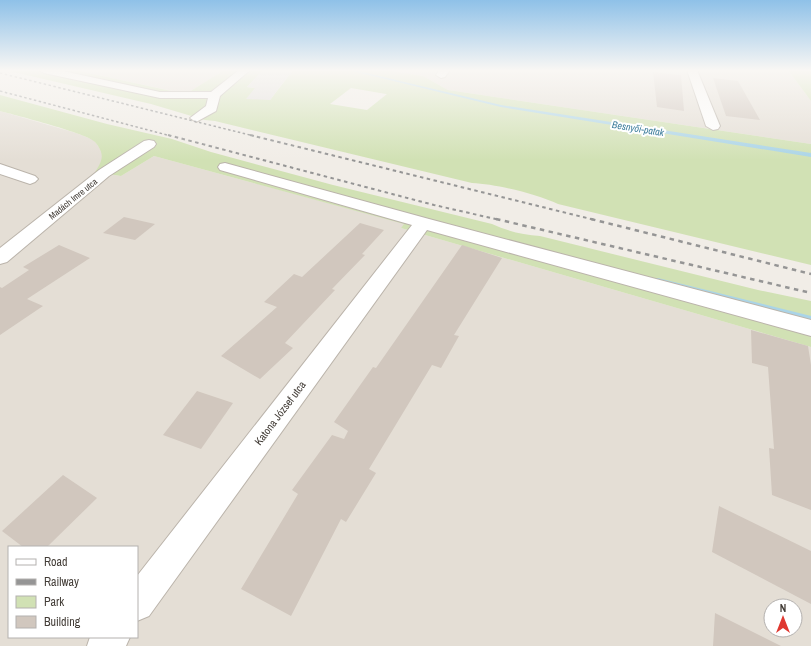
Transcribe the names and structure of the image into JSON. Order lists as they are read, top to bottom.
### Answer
{
  "streets": {
    "street": ["Madách Imre utca", "Katona József utca"]
  },
  "water": ["Besnyői-patak"],
  "legend": [
    "Road",
    "Railway",
    "Park",
    "Building"
  ],
  "north": "top"
}
